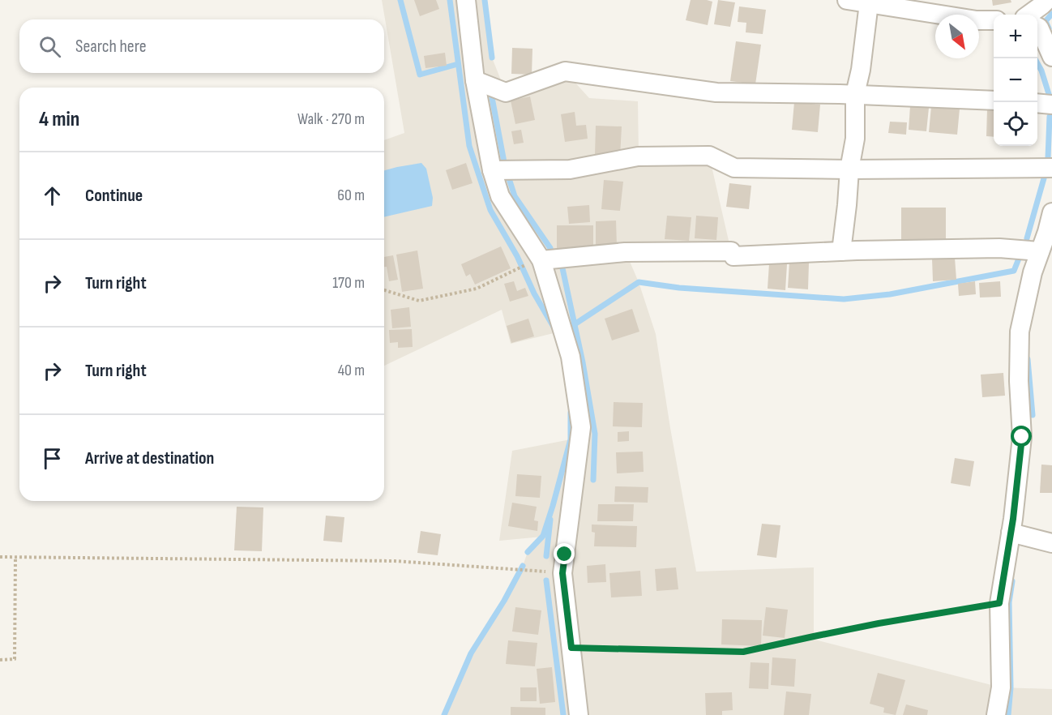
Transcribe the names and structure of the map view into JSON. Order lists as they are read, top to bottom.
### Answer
{
  "north": "bottom right",
  "page": {
    "map_buttons": ["+", "−"],
    "search": "Search here",
    "heading": ["4 min", "Walk · 270 m"],
    "list": [
      ["Continue", "60 m"],
      ["Turn right", "170 m"],
      ["Turn right", "40 m"],
      "Arrive at destination"
    ]
  }
}
